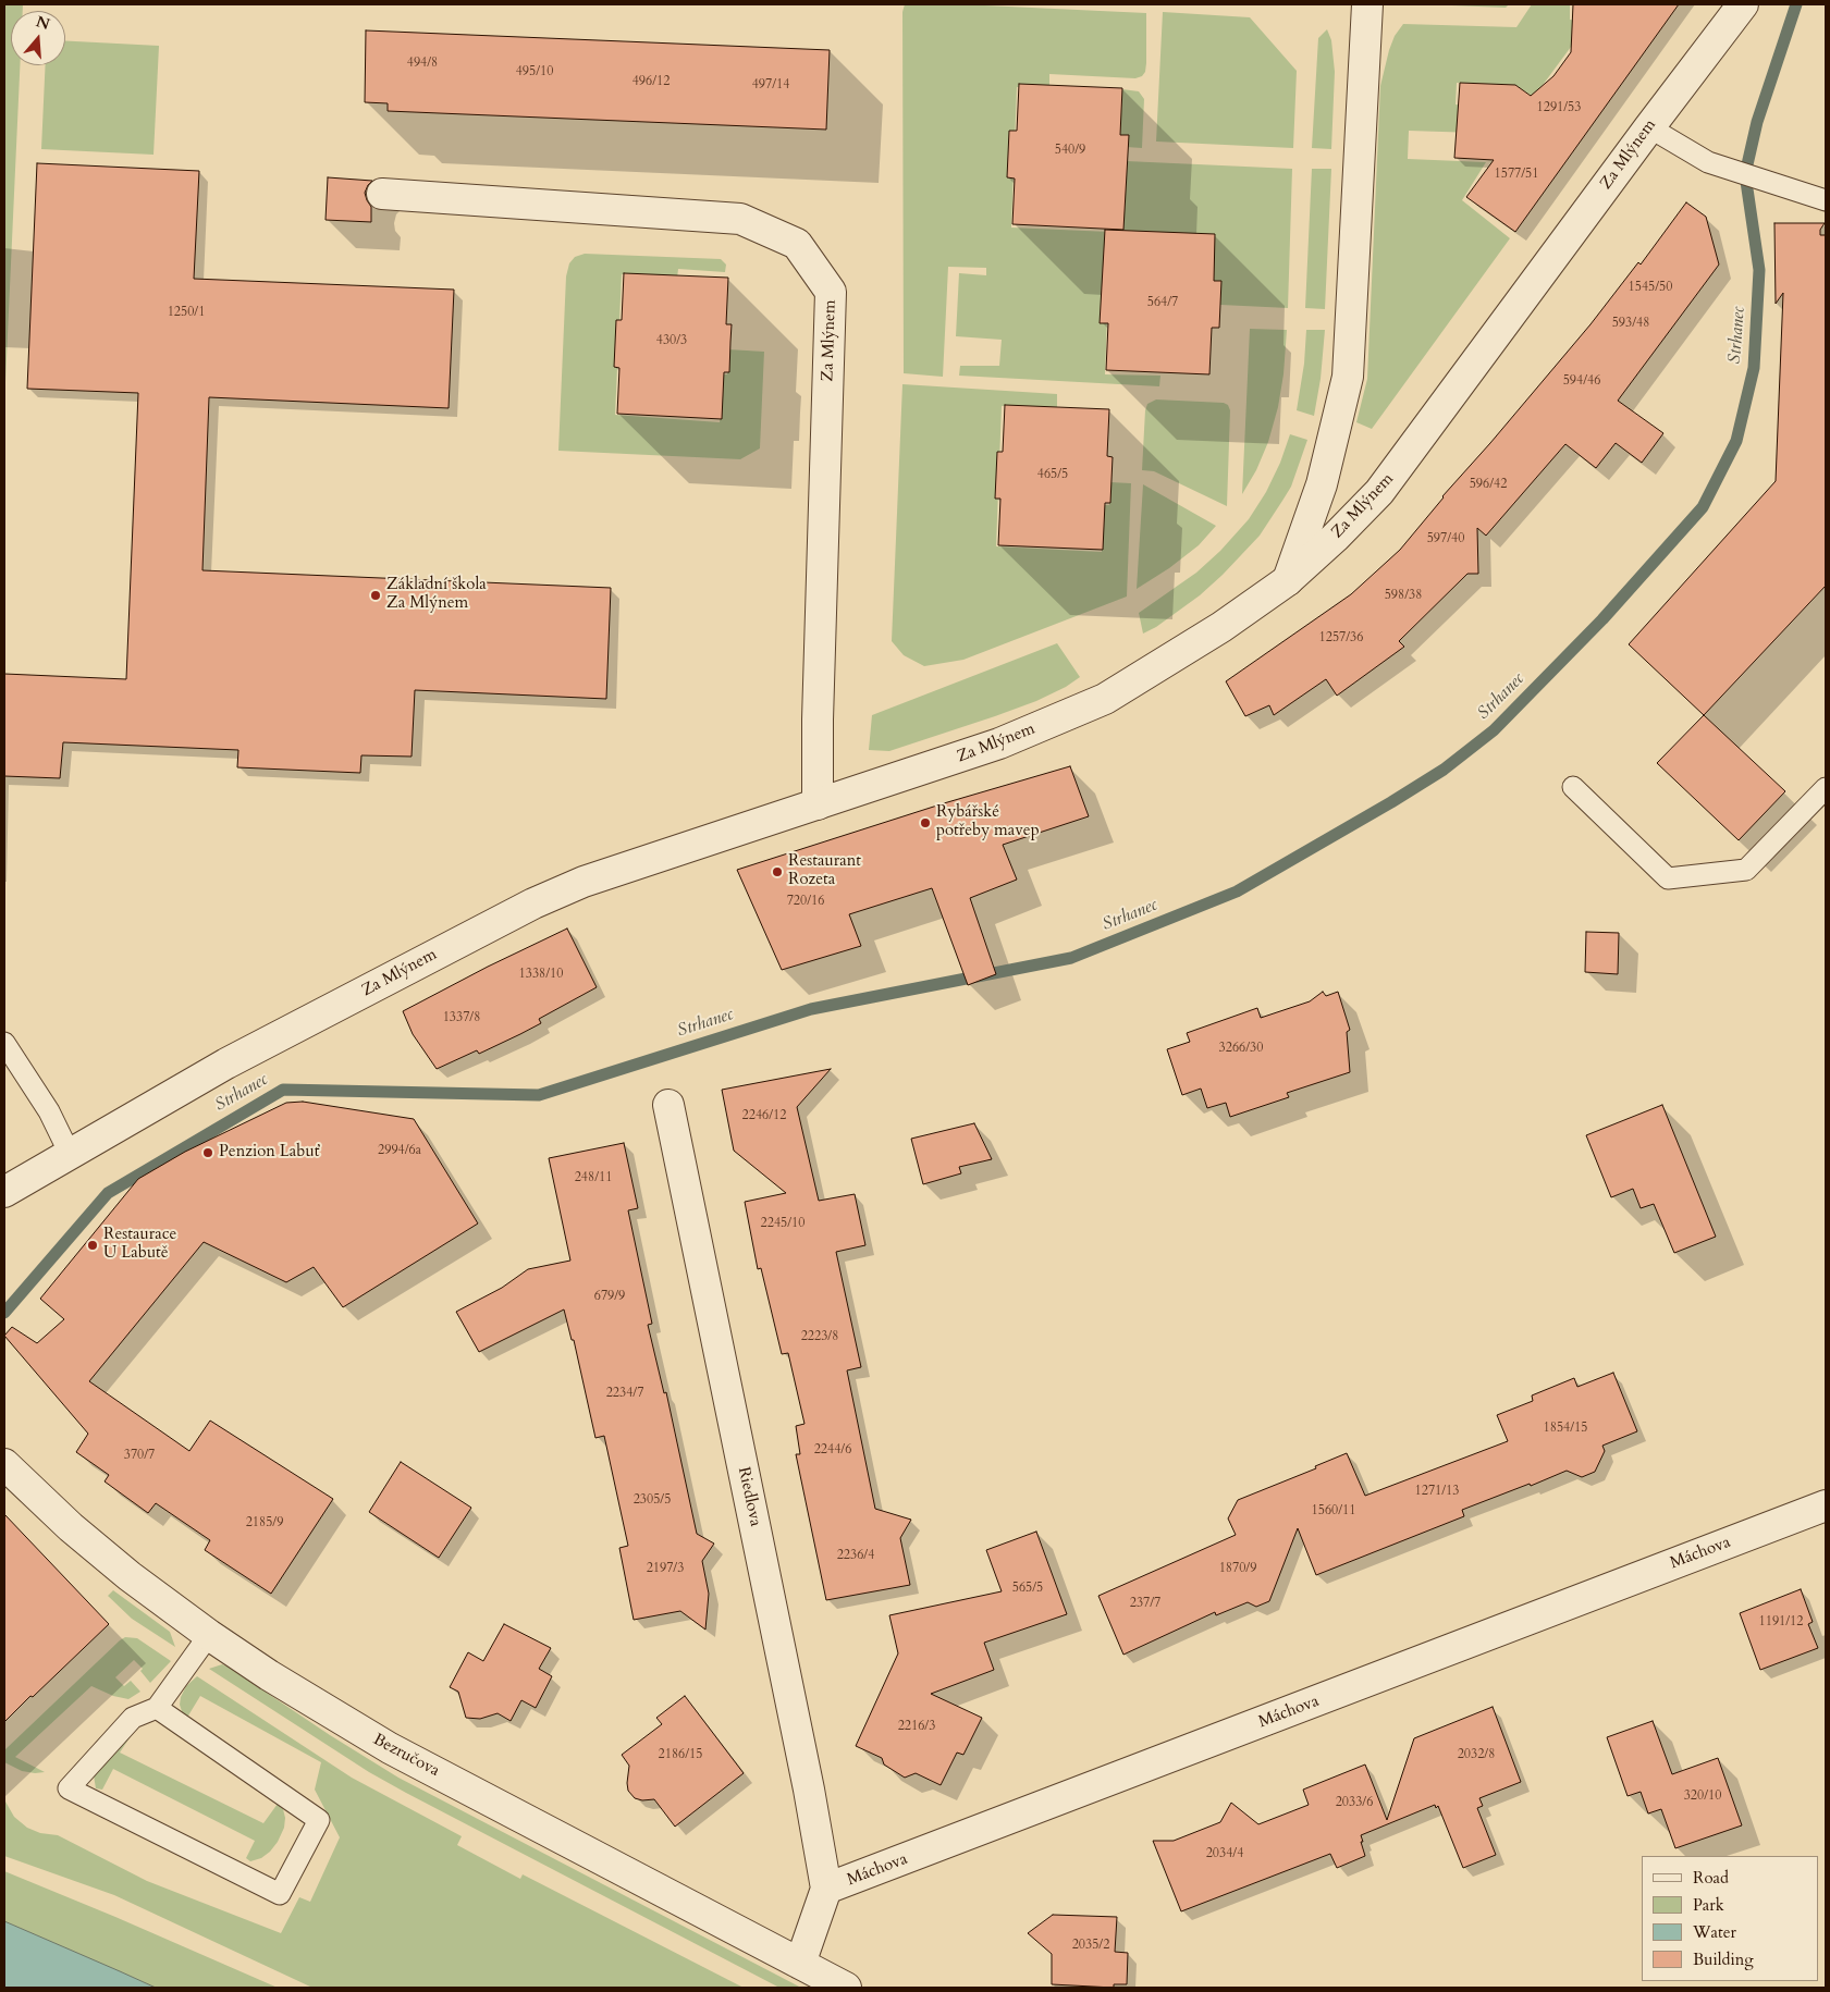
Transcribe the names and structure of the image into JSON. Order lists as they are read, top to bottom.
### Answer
{
  "streets": {
    "street": [
      "Za Mlýnem",
      "Riedlova",
      "Máchova",
      "Bezručova"
    ]
  },
  "crossings": [
    ["Riedlova", "Máchova"],
    ["Máchova", "Bezručova"]
  ],
  "water": ["Strhanec"],
  "places": [
    "Základní škola Za Mlýnem",
    "Rybářské potřeby mavep",
    "Restaurant Rozeta",
    "Penzion Labuť",
    "Restaurace U Labutě"
  ],
  "house_numbers": [
    "494/8",
    "495/10",
    "496/12",
    "497/14",
    "1291/53",
    "540/9",
    "1577/51",
    "1545/50",
    "564/7",
    "1250/1",
    "593/48",
    "430/3",
    "594/46",
    "465/5",
    "596/42",
    "597/40",
    "598/38",
    "1257/36",
    "720/16",
    "1338/10",
    "1337/8",
    "3266/30",
    "2246/12",
    "2994/6a",
    "248/11",
    "2245/10",
    "679/9",
    "2223/8",
    "2234/7",
    "1854/15",
    "2244/6",
    "370/7",
    "1271/13",
    "2305/5",
    "1560/11",
    "2185/9",
    "2236/4",
    "2197/3",
    "1870/9",
    "565/5",
    "237/7",
    "1191/12",
    "2216/3",
    "2186/15",
    "2032/8",
    "320/10",
    "2033/6",
    "2034/4",
    "2035/2"
  ],
  "legend": [
    "Road",
    "Park",
    "Water",
    "Building"
  ],
  "north": "top"
}
